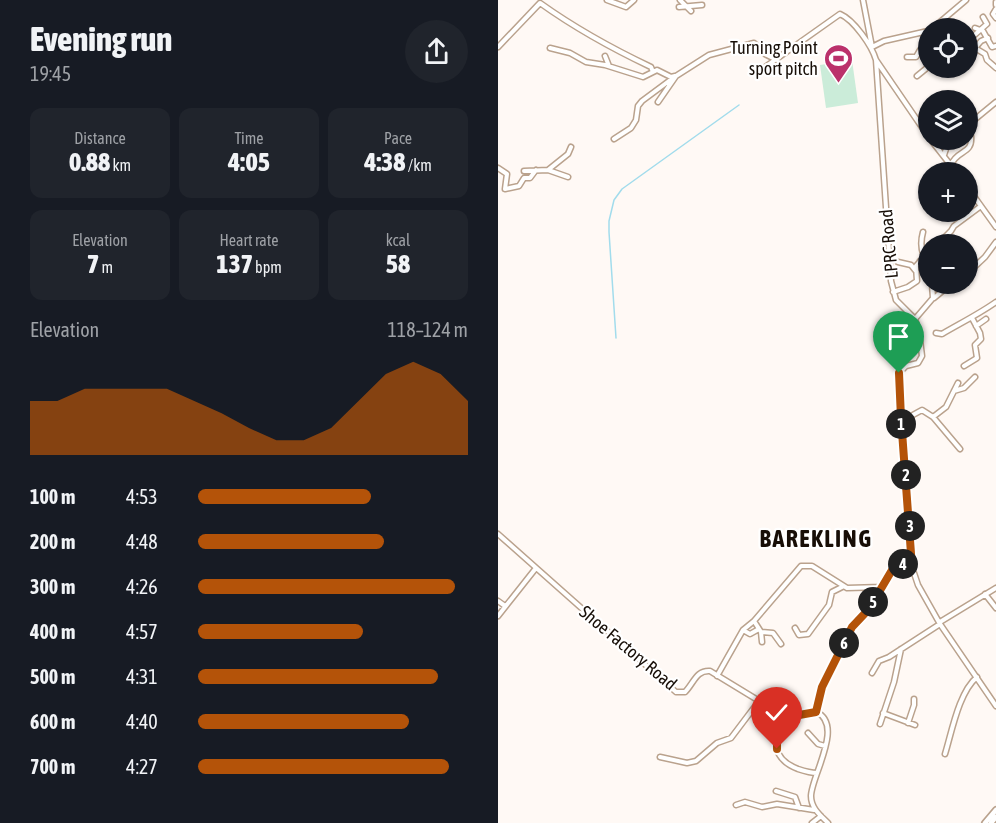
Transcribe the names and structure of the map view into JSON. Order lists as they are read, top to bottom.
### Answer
{
  "streets": {
    "street": ["LPRC Road", "Shoe Factory Road"]
  },
  "districts": ["BAREKLING"],
  "places": {
    "sports": ["Turning Point sport pitch"]
  },
  "page": {
    "heading": ["Evening run", "19:45"],
    "map_buttons": ["+", "−"],
    "stats": [
      ["Distance", "0.88 km"],
      ["Time", "4:05"],
      ["Pace", "4:38 /km"],
      ["Elevation", "7 m"],
      ["Heart rate", "137 bpm"],
      ["kcal", "58"]
    ],
    "chart": ["Elevation", "118–124 m"],
    "pins": [
      "1",
      "2",
      "3",
      "4",
      "5",
      "6"
    ],
    "list": [
      {
        "name": "100 m",
        "note": "4:53"
      },
      {
        "name": "200 m",
        "note": "4:48"
      },
      {
        "name": "300 m",
        "note": "4:26"
      },
      {
        "name": "400 m",
        "note": "4:57"
      },
      {
        "name": "500 m",
        "note": "4:31"
      },
      {
        "name": "600 m",
        "note": "4:40"
      },
      {
        "name": "700 m",
        "note": "4:27"
      }
    ]
  }
}
